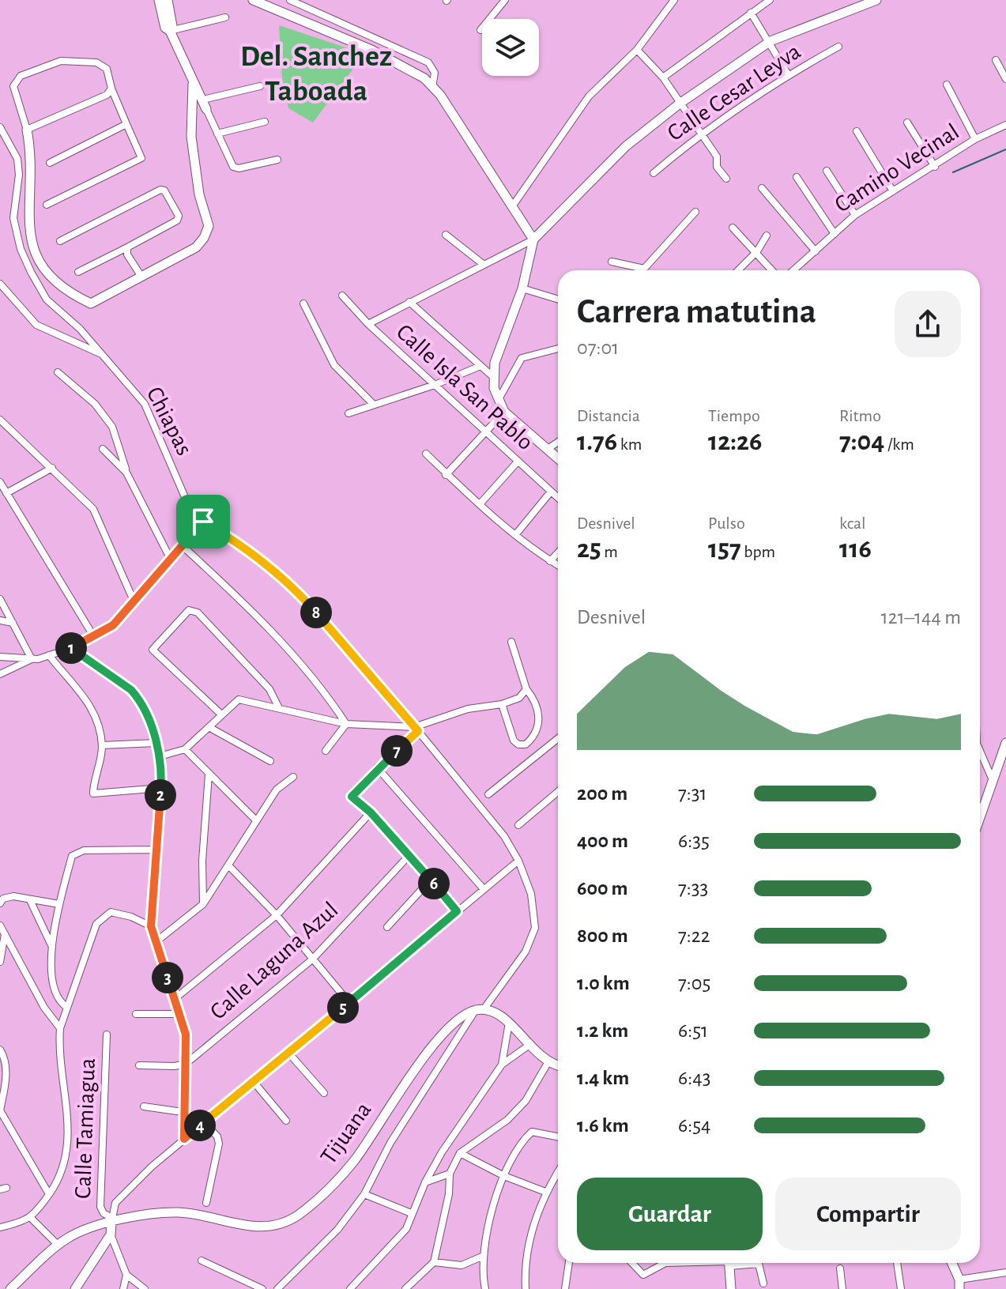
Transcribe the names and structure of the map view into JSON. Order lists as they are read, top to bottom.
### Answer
{
  "streets": {
    "street": [
      "Calle Cesar Leyva",
      "Camino Vecinal",
      "Calle Isla San Pablo",
      "Chiapas",
      "Calle Laguna Azul",
      "Calle Tamiagua",
      "Tijuana"
    ]
  },
  "crossings": [
    ["Calle Tamiagua", "Tijuana"]
  ],
  "districts": ["Del. Sanchez Taboada"],
  "page": {
    "heading": ["Carrera matutina", "07:01"],
    "stats": [
      ["Distancia", "1.76 km"],
      ["Tiempo", "12:26"],
      ["Ritmo", "7:04 /km"],
      ["Desnivel", "25 m"],
      ["Pulso", "157 bpm"],
      ["kcal", "116"]
    ],
    "chart": ["Desnivel", "121–144 m"],
    "pins": [
      "8",
      "1",
      "7",
      "2",
      "6",
      "3",
      "5",
      "4"
    ],
    "list": [
      {
        "name": "200 m",
        "note": "7:31"
      },
      {
        "name": "400 m",
        "note": "6:35"
      },
      {
        "name": "600 m",
        "note": "7:33"
      },
      {
        "name": "800 m",
        "note": "7:22"
      },
      {
        "name": "1.0 km",
        "note": "7:05"
      },
      {
        "name": "1.2 km",
        "note": "6:51"
      },
      {
        "name": "1.4 km",
        "note": "6:43"
      },
      {
        "name": "1.6 km",
        "note": "6:54"
      }
    ],
    "buttons": ["Guardar", "Compartir"]
  }
}
